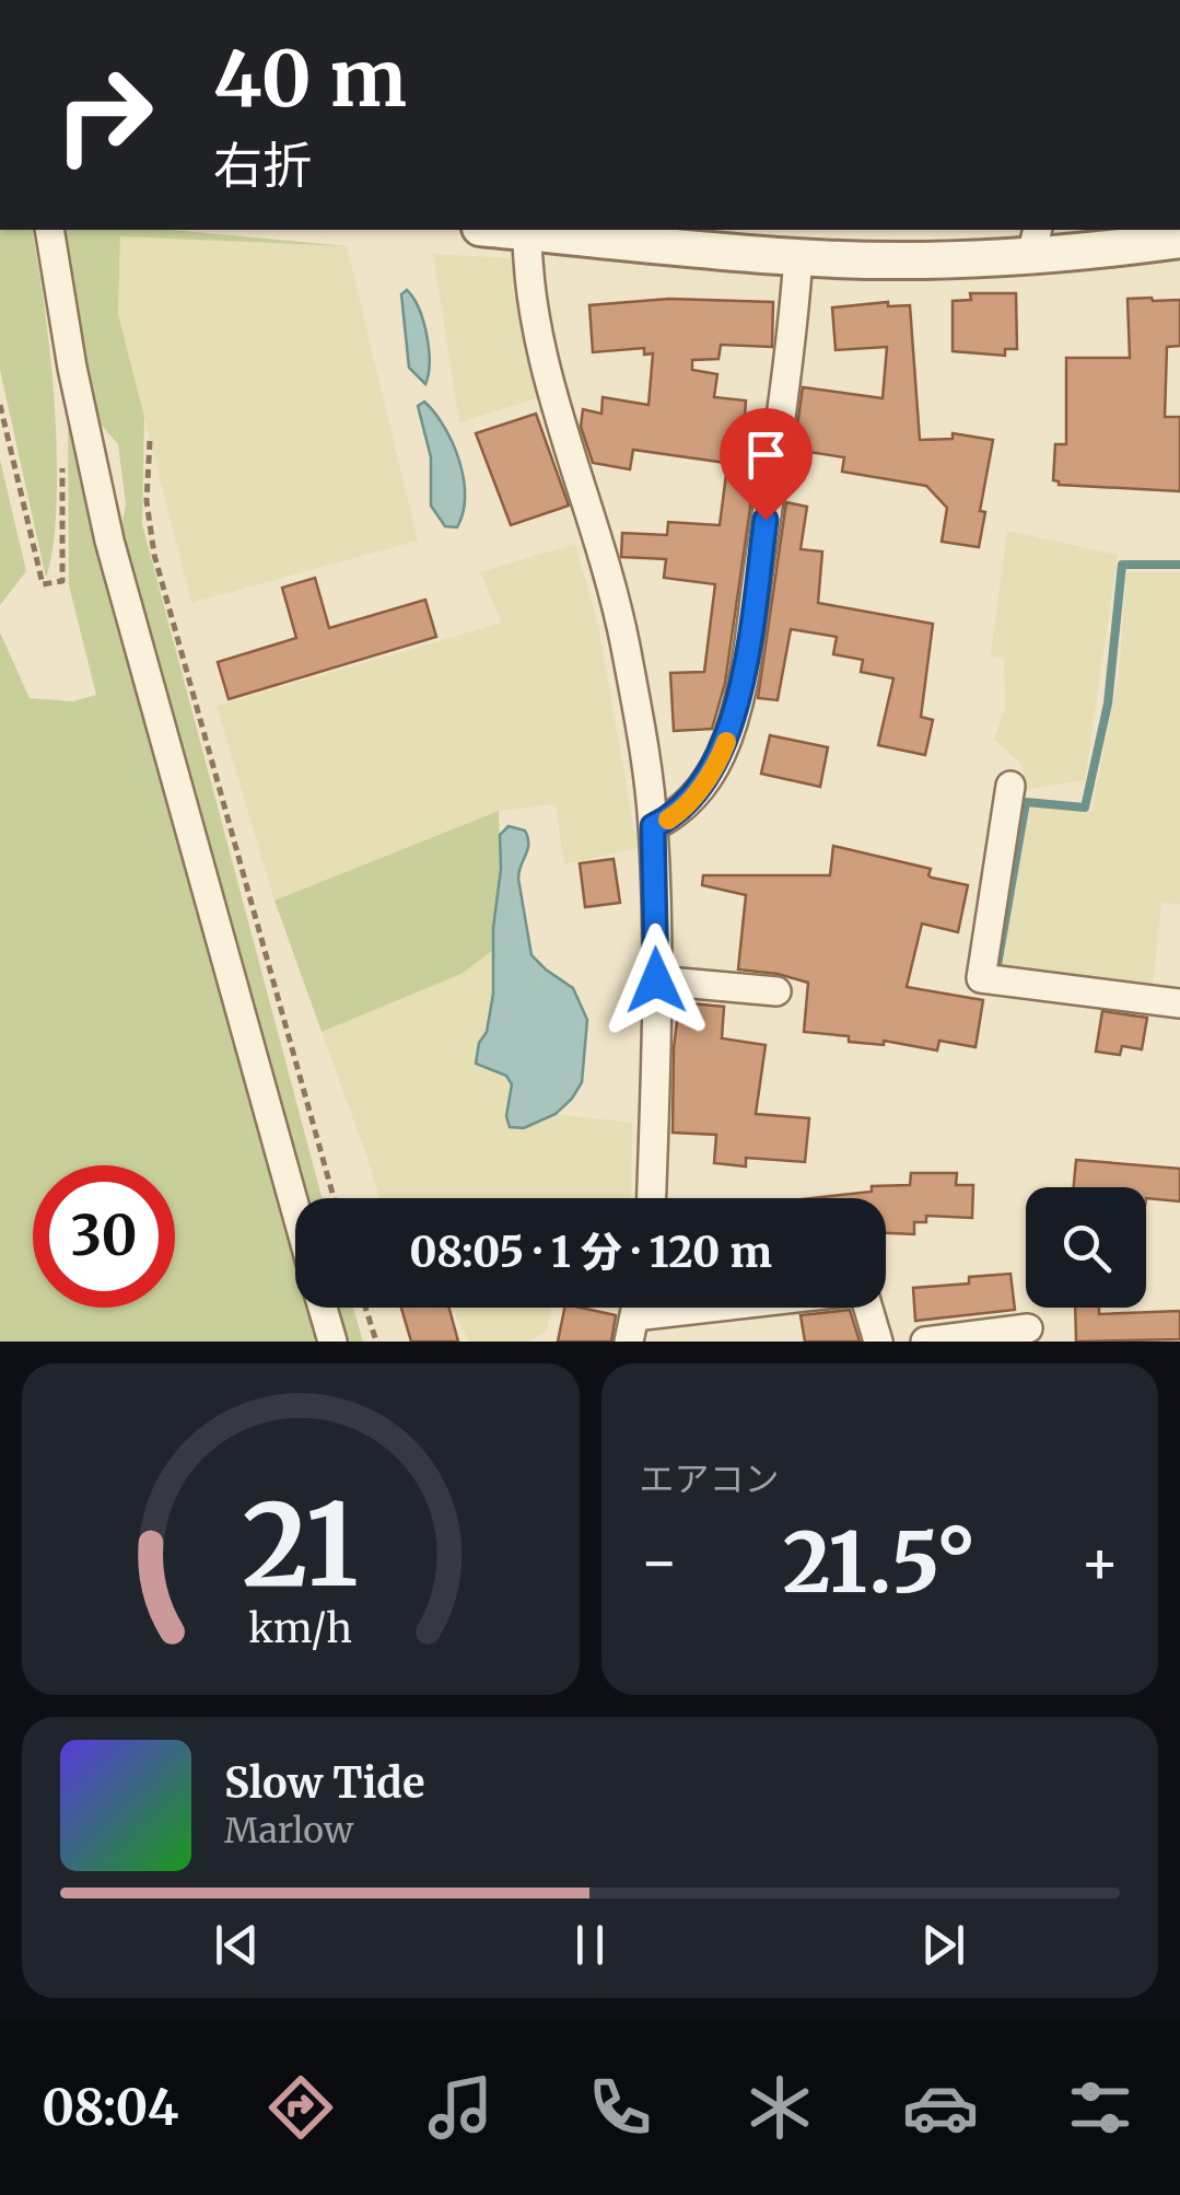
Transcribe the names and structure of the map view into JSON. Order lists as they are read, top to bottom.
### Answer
{
  "page": {
    "turn": ["40 m", "右折"],
    "limit": "30",
    "trip": "08:05 · 1 分 · 120 m",
    "tile": "エアコン",
    "heat": ["−", "21.5°", "+"],
    "song": ["Slow Tide", "Marlow"],
    "tabs": "08:04",
    "gauge": ["21", "km/h"]
  }
}
